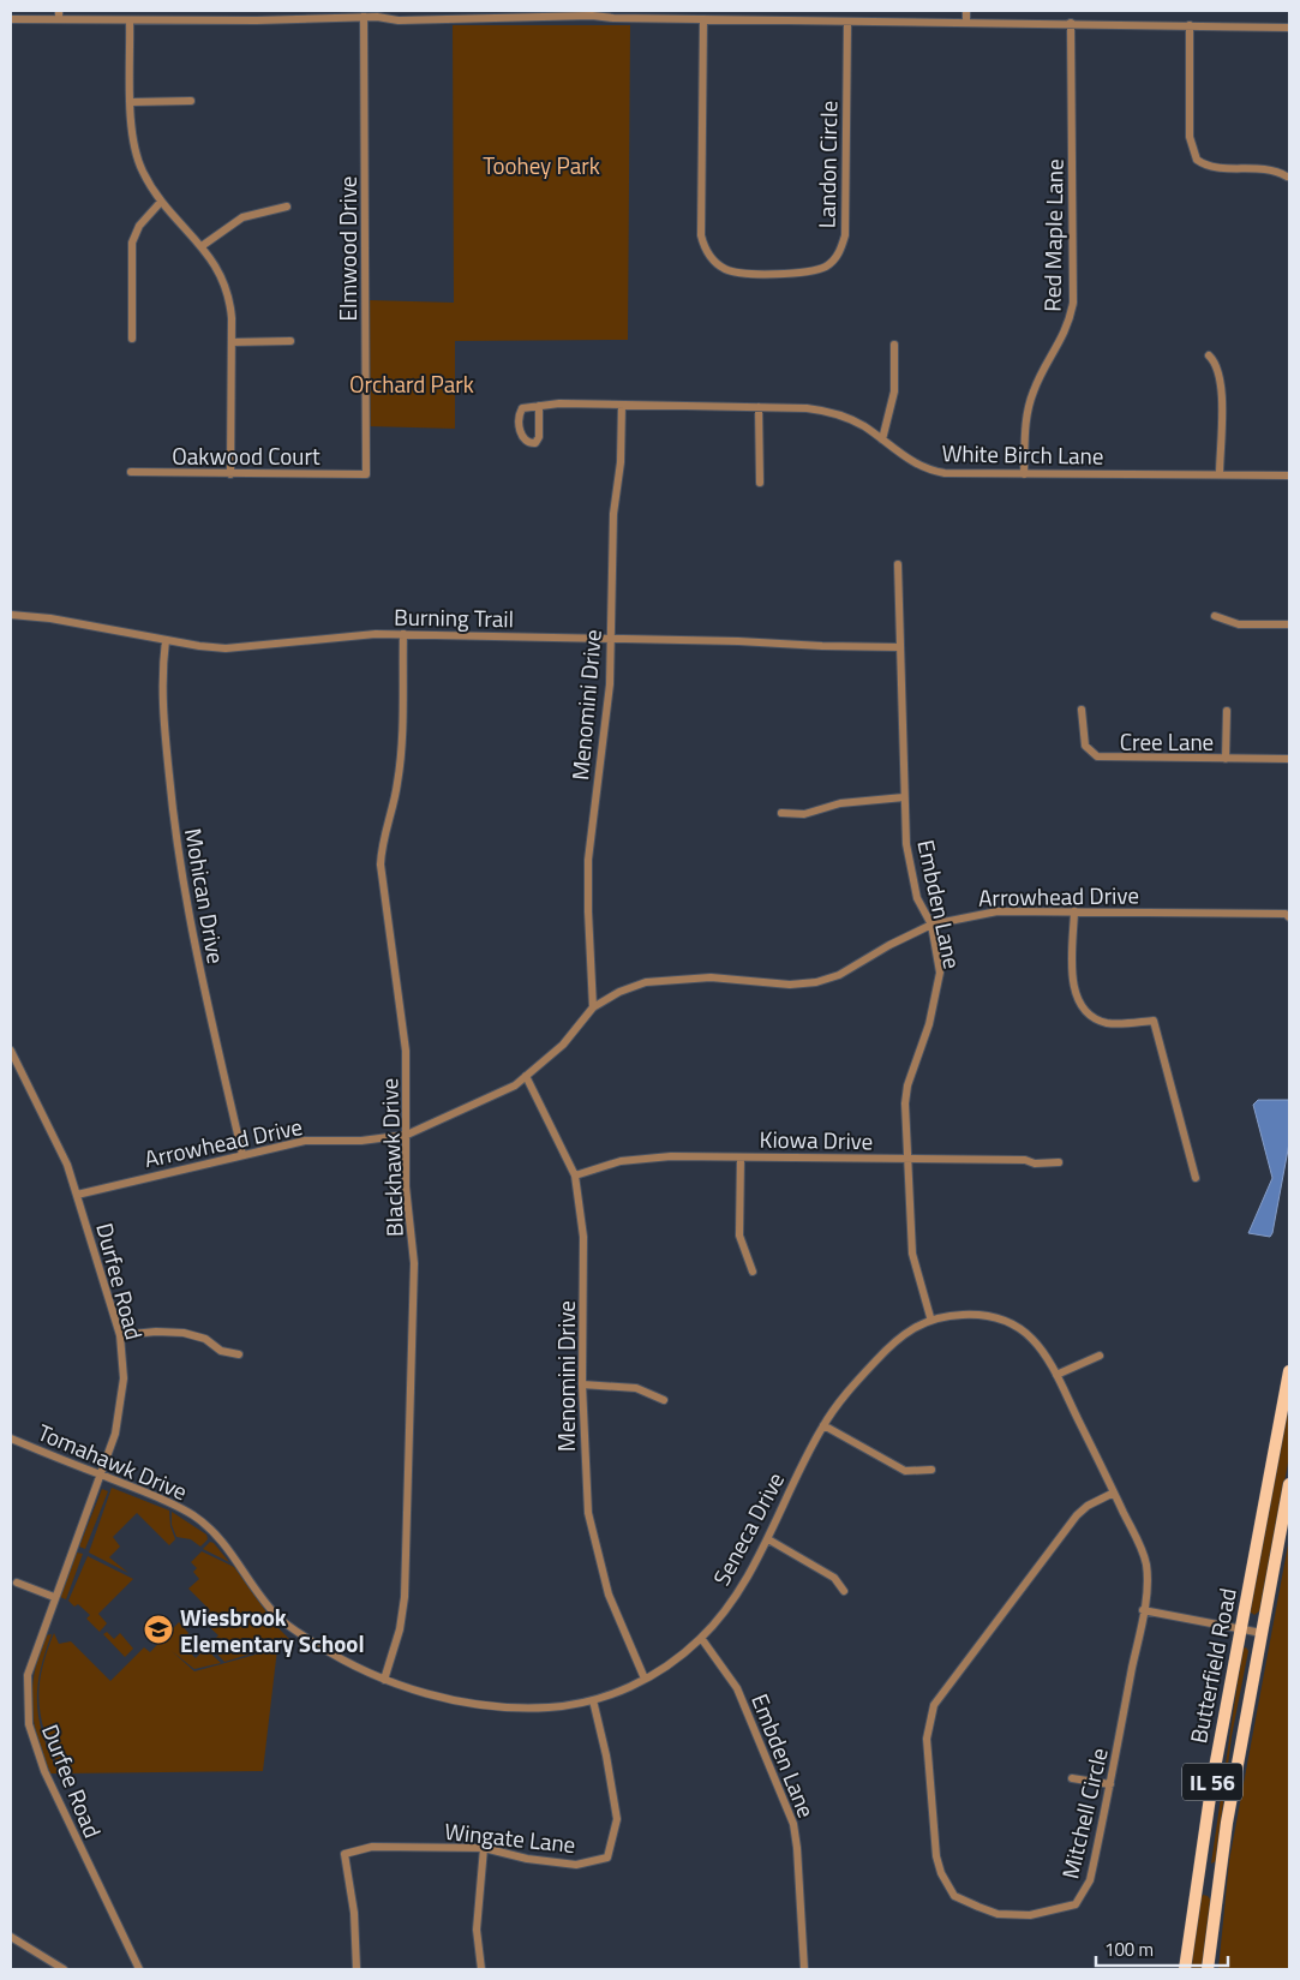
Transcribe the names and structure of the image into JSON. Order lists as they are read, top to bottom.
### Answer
{
  "streets": {
    "main road": ["Butterfield Road", "IL 56"],
    "street": [
      "Landon Circle",
      "Red Maple Lane",
      "Elmwood Drive",
      "White Birch Lane",
      "Oakwood Court",
      "Burning Trail",
      "Menomini Drive",
      "Cree Lane",
      "Mohican Drive",
      "Arrowhead Drive",
      "Embden Lane",
      "Kiowa Drive",
      "Blackhawk Drive",
      "Durfee Road",
      "Tomahawk Drive",
      "Seneca Drive",
      "Mitchell Circle",
      "Wingate Lane"
    ]
  },
  "crossings": [
    ["Red Maple Lane", "White Birch Lane"],
    ["Elmwood Drive", "Oakwood Court"],
    ["White Birch Lane", "Menomini Drive"],
    ["Burning Trail", "Menomini Drive"],
    ["Burning Trail", "Mohican Drive"],
    ["Burning Trail", "Embden Lane"],
    ["Burning Trail", "Blackhawk Drive"],
    ["Menomini Drive", "Arrowhead Drive"],
    ["Menomini Drive", "Kiowa Drive"],
    ["Menomini Drive", "Seneca Drive"],
    ["Mohican Drive", "Arrowhead Drive"],
    ["Arrowhead Drive", "Embden Lane"],
    ["Arrowhead Drive", "Blackhawk Drive"],
    ["Arrowhead Drive", "Durfee Road"],
    ["Embden Lane", "Kiowa Drive"],
    ["Embden Lane", "Seneca Drive"],
    ["Blackhawk Drive", "Seneca Drive"],
    ["Durfee Road", "Tomahawk Drive"],
    ["Tomahawk Drive", "Seneca Drive"],
    ["Seneca Drive", "Mitchell Circle"],
    ["Seneca Drive", "Wingate Lane"]
  ],
  "parks": ["Toohey Park", "Orchard Park"],
  "places": {
    "school or university": ["Wiesbrook Elementary School"]
  },
  "scale_bar": "100 m"
}
